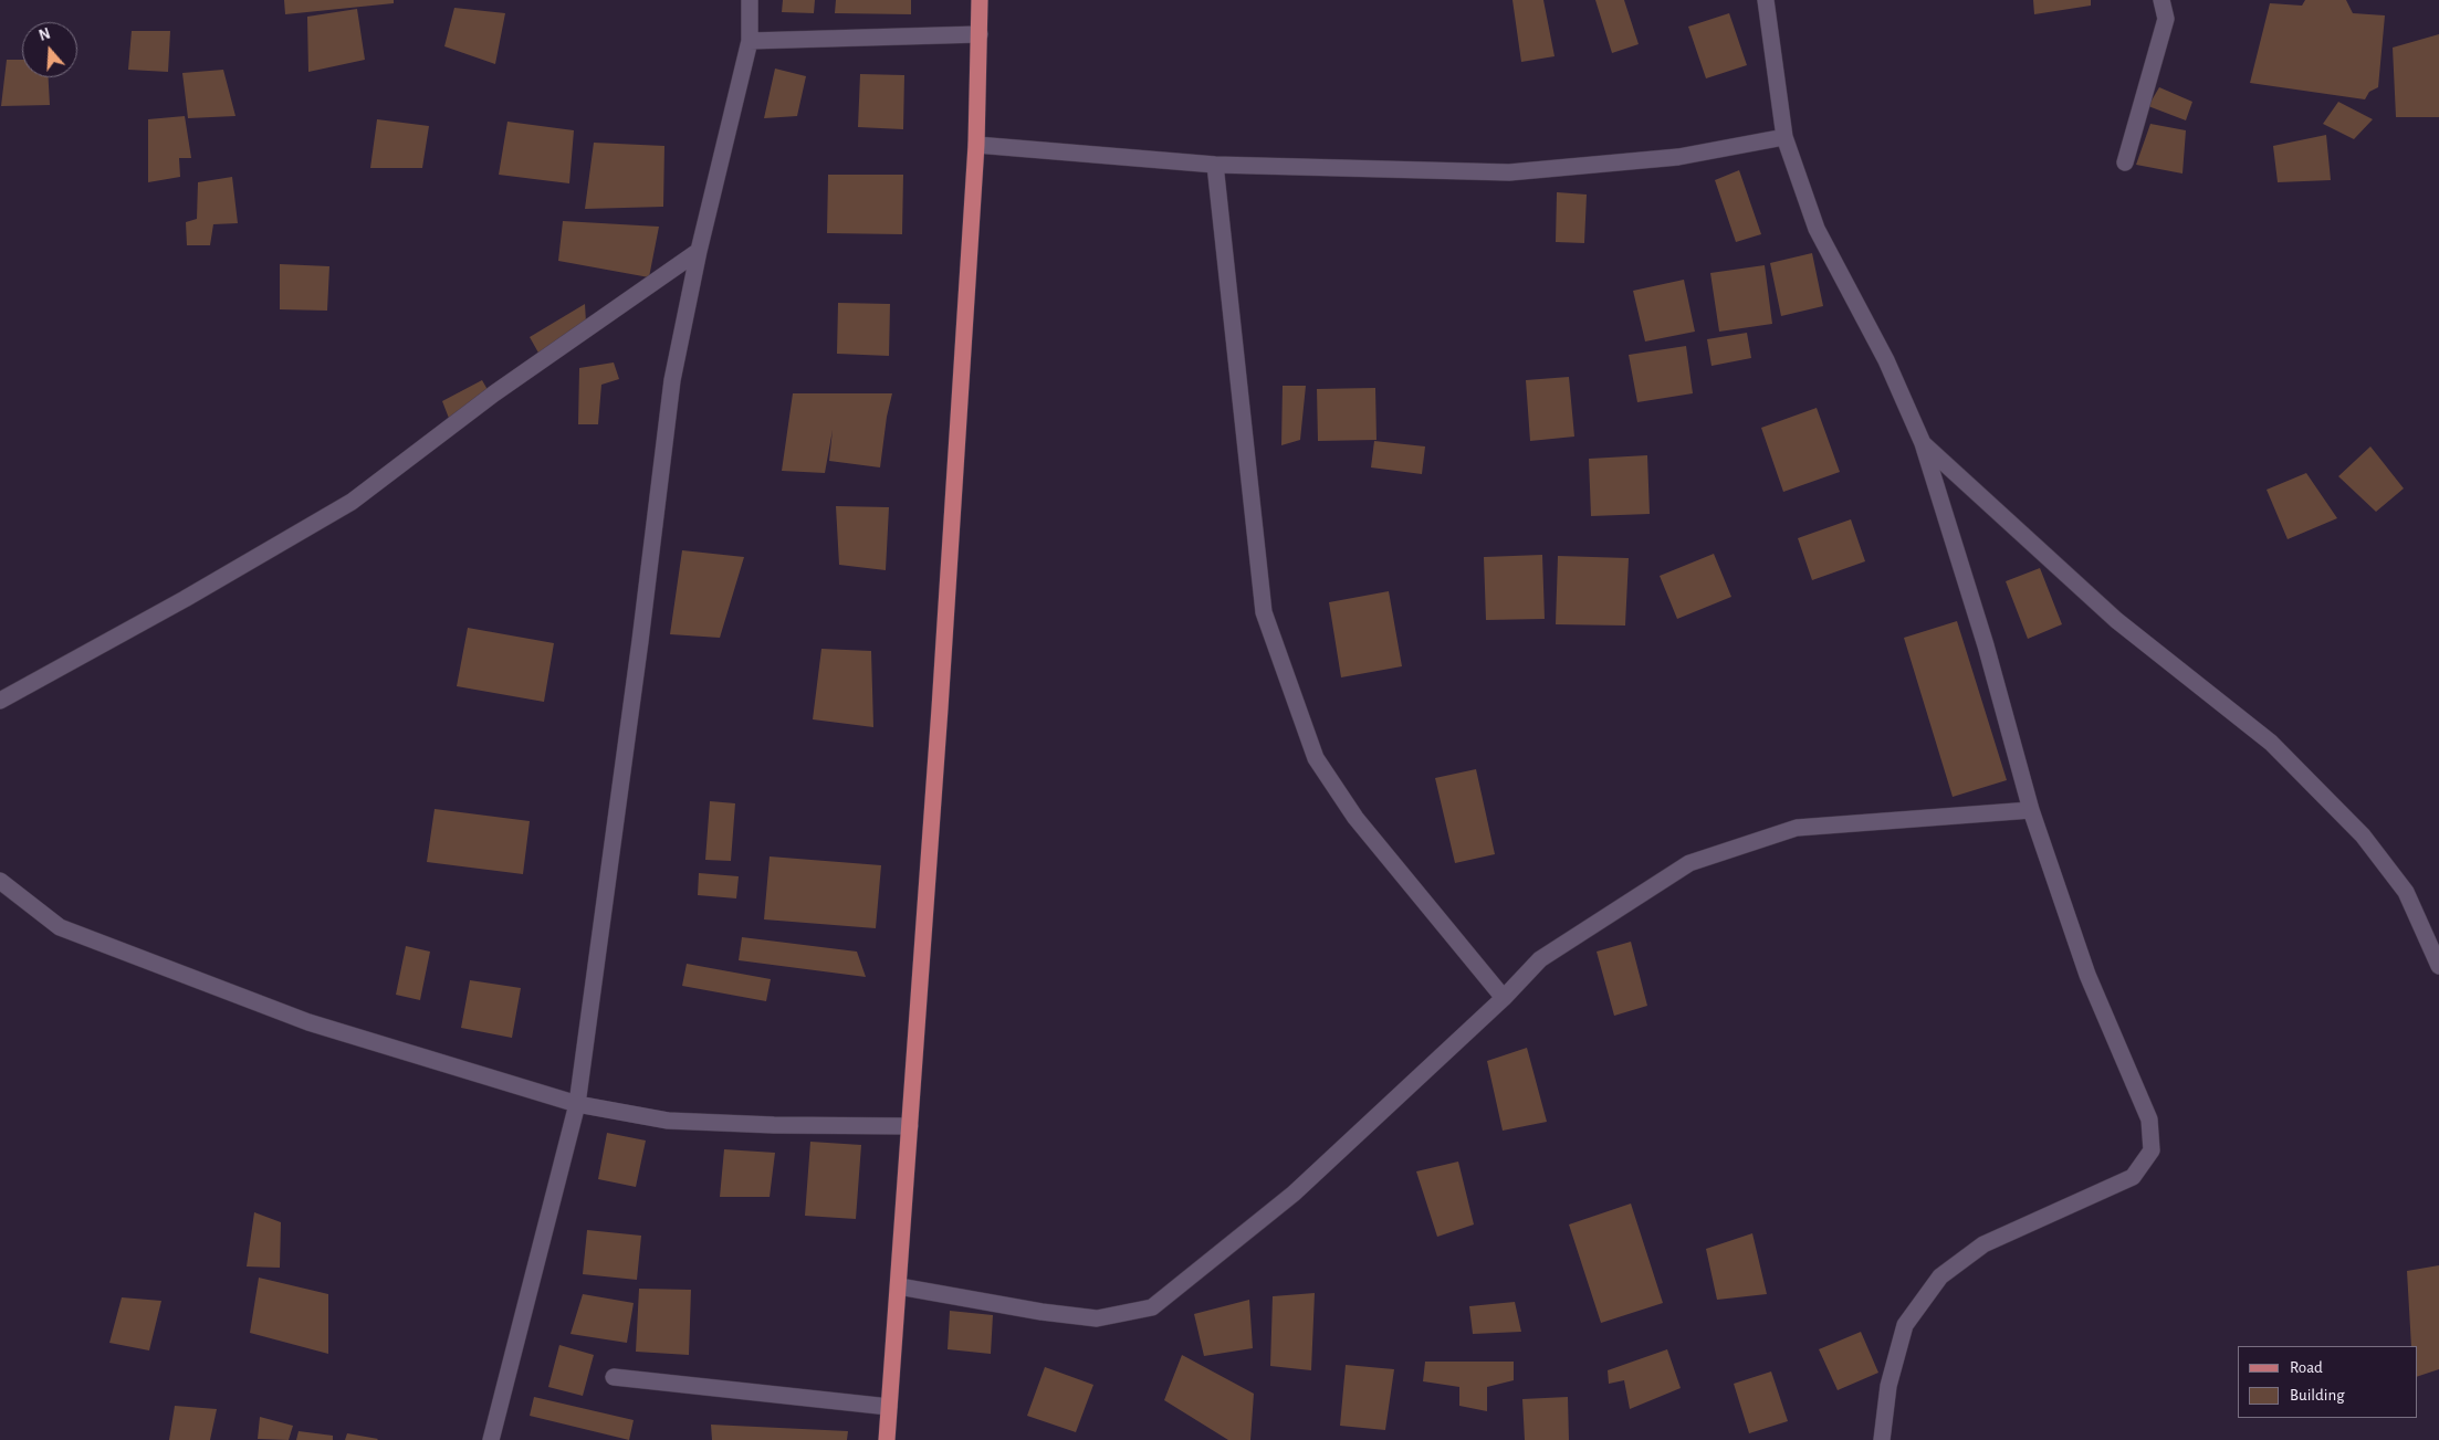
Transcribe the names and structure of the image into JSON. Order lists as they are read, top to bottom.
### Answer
{
  "legend": ["Road", "Building"],
  "north": "top"
}
